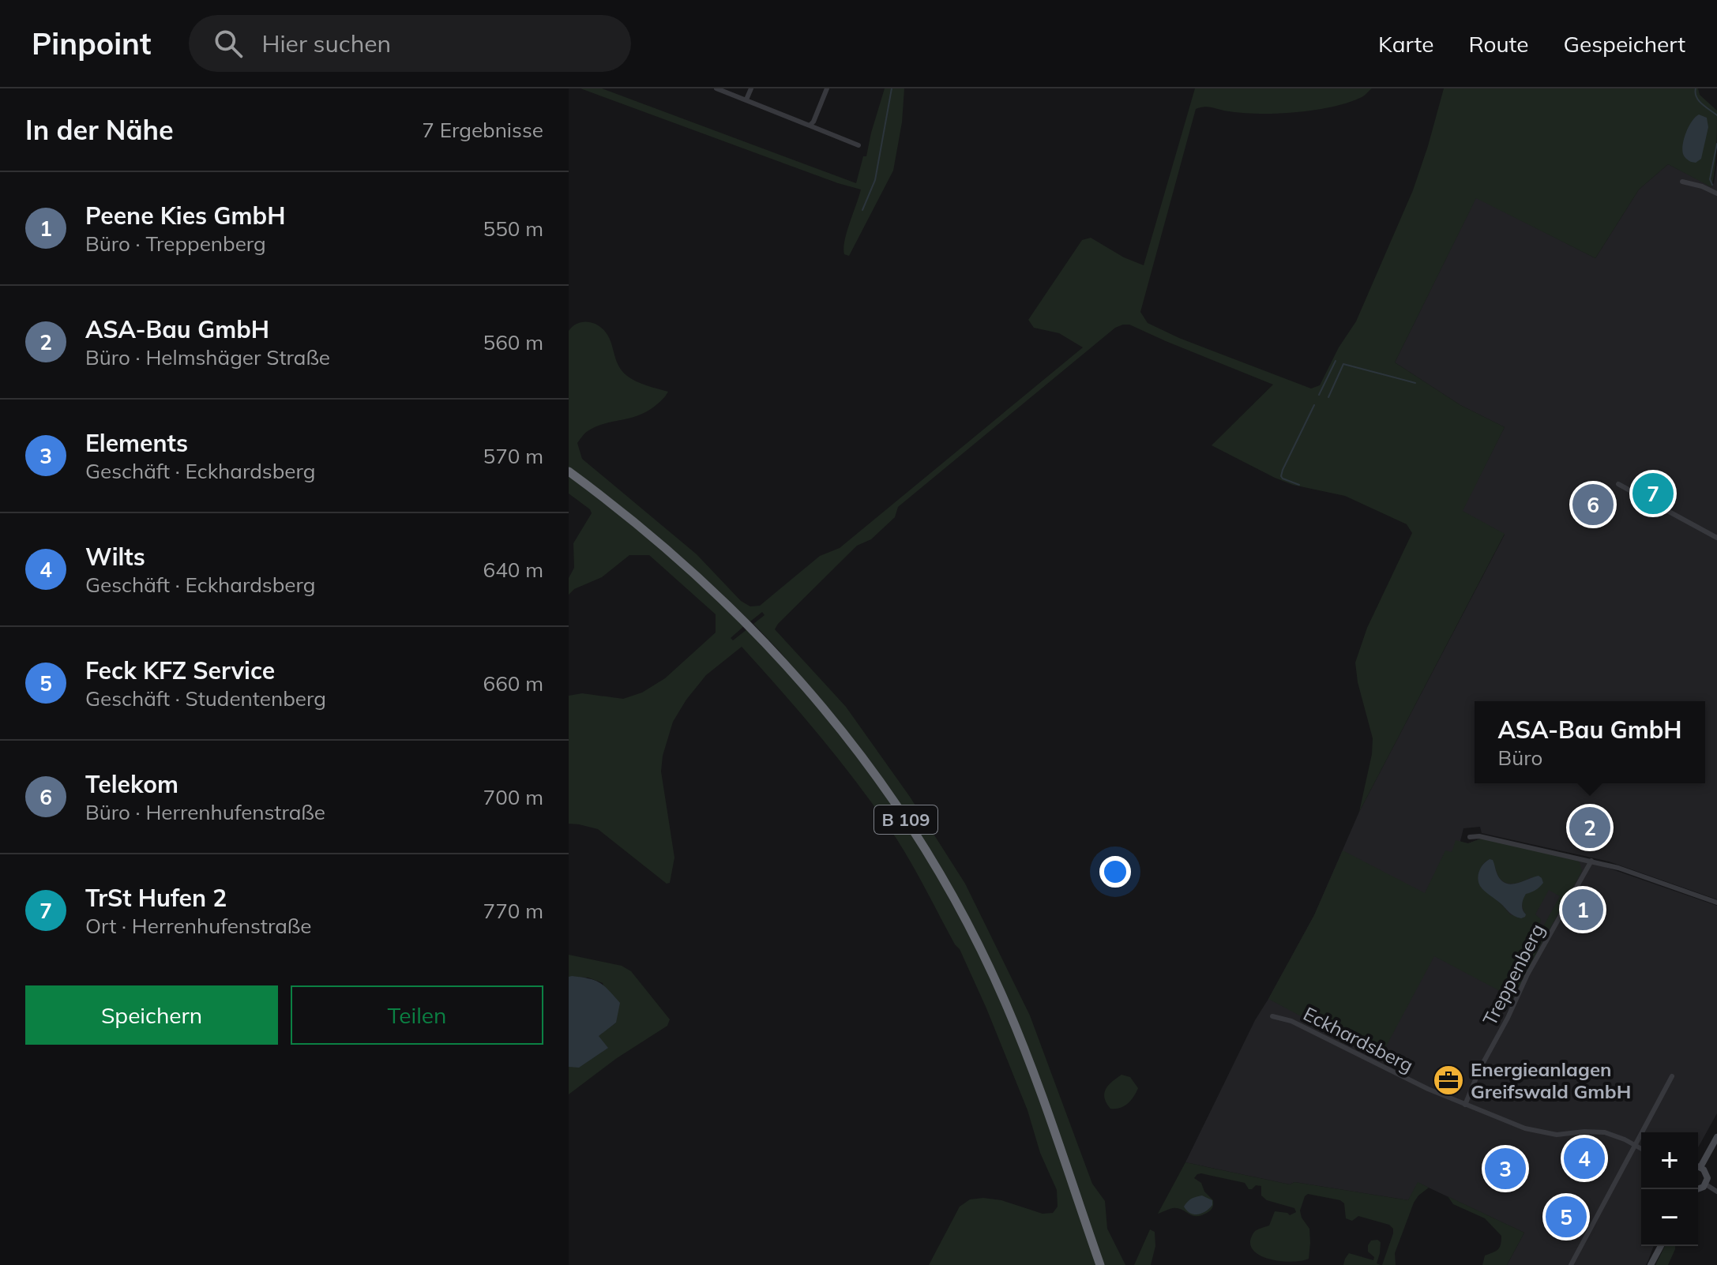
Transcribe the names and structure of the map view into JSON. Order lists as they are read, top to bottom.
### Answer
{
  "streets": {
    "highway": ["B 109"],
    "street": ["Treppenberg", "Eckhardsberg"]
  },
  "crossings": [
    ["Treppenberg", "Eckhardsberg"]
  ],
  "places": {
    "office": ["Energieanlagen Greifswald GmbH"]
  },
  "page": {
    "header": "Pinpoint",
    "search": "Hier suchen",
    "nav": ["Karte", "Route", "Gespeichert"],
    "heading": ["In der Nähe", "7 Ergebnisse"],
    "list": [
      {
        "mark": "1",
        "name": "Peene Kies GmbH",
        "note": "Büro · Treppenberg",
        "value": "550 m"
      },
      {
        "mark": "2",
        "name": "ASA-Bau GmbH",
        "note": "Büro · Helmshäger Straße",
        "value": "560 m"
      },
      {
        "mark": "3",
        "name": "Elements",
        "note": "Geschäft · Eckhardsberg",
        "value": "570 m"
      },
      {
        "mark": "4",
        "name": "Wilts",
        "note": "Geschäft · Eckhardsberg",
        "value": "640 m"
      },
      {
        "mark": "5",
        "name": "Feck KFZ Service",
        "note": "Geschäft · Studentenberg",
        "value": "660 m"
      },
      {
        "mark": "6",
        "name": "Telekom",
        "note": "Büro · Herrenhufenstraße",
        "value": "700 m"
      },
      {
        "mark": "7",
        "name": "TrSt Hufen 2",
        "note": "Ort · Herrenhufenstraße",
        "value": "770 m"
      }
    ],
    "pins": [
      "7",
      "6",
      "2",
      "1",
      "4",
      "3",
      "5"
    ],
    "popup": ["ASA-Bau GmbH", "Büro"],
    "buttons": ["Speichern", "Teilen"],
    "map_buttons": ["+", "−"]
  }
}
